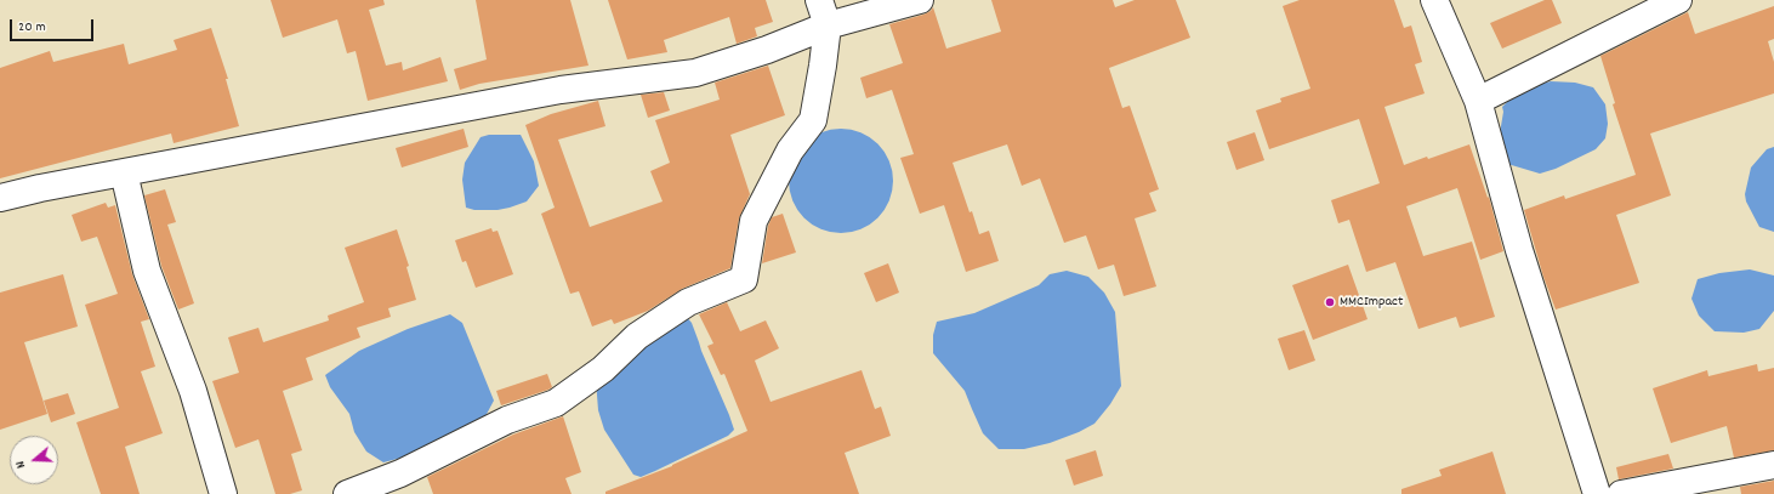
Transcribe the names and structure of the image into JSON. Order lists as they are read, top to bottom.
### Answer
{
  "places": ["MMCImpact"],
  "scale_bar": "20 m",
  "north": "left"
}
